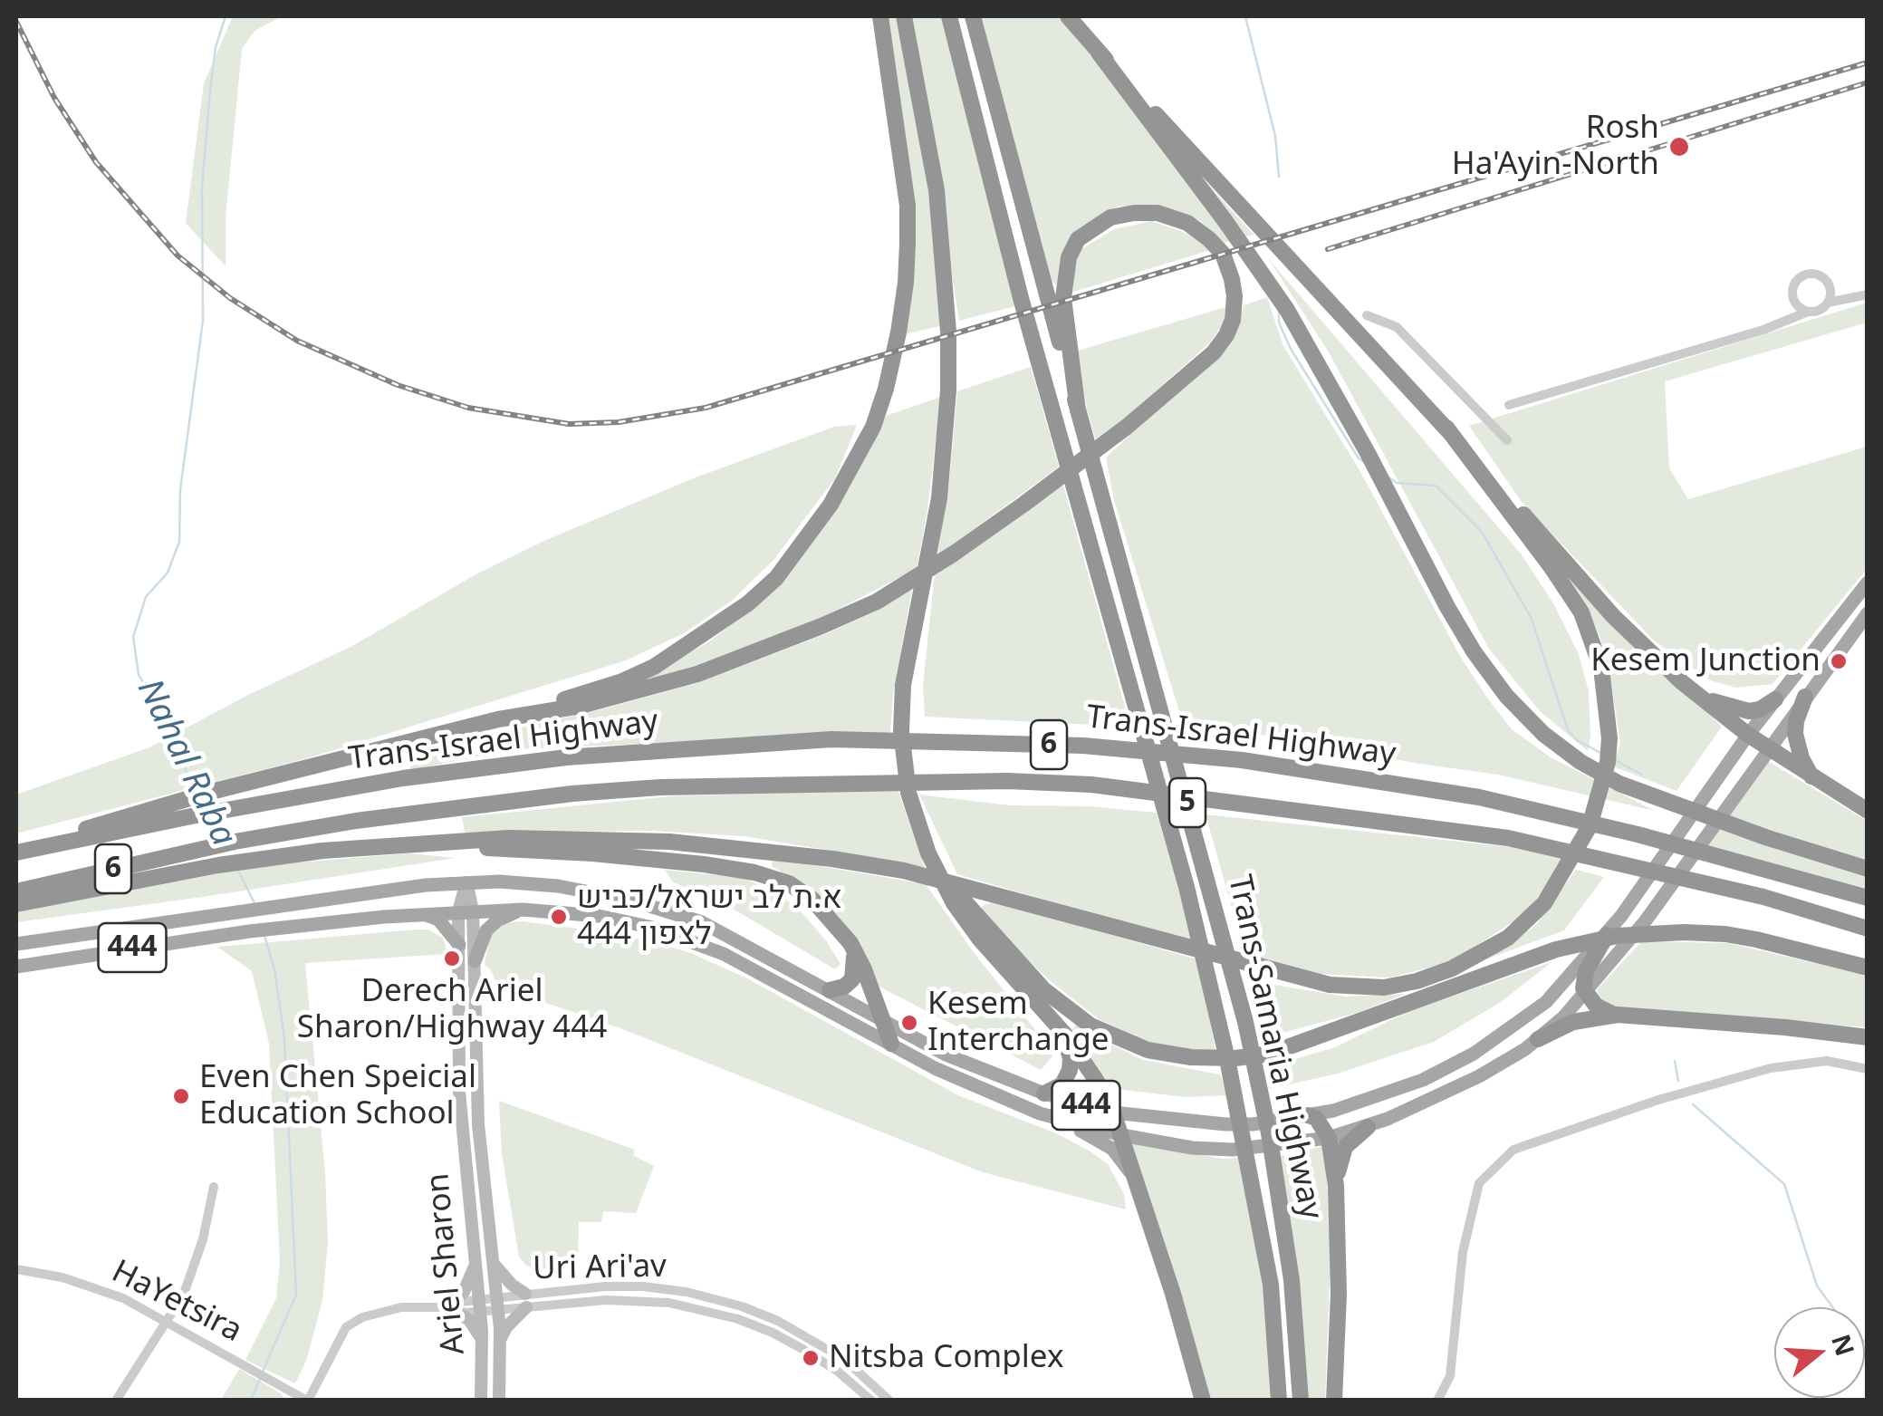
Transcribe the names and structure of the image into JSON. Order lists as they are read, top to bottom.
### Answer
{
  "streets": {
    "highway": [
      "Trans-Israel Highway",
      "6",
      "5",
      "Trans-Samaria Highway"
    ],
    "main road": ["444", "Ariel Sharon"],
    "street": ["Uri Ari'av", "HaYetsira"]
  },
  "crossings": [
    ["444", "Ariel Sharon"],
    ["Ariel Sharon", "Uri Ari'av"]
  ],
  "water": ["Nahal Raba"],
  "places": [
    "Rosh Ha'Ayin-North",
    "Kesem Junction",
    "א.ת לב ישראל/כביש 444 לצפון",
    "Derech Ariel Sharon/Highway 444",
    "Kesem Interchange",
    "Even Chen Speicial Education School",
    "Nitsba Complex"
  ],
  "north": "right"
}
